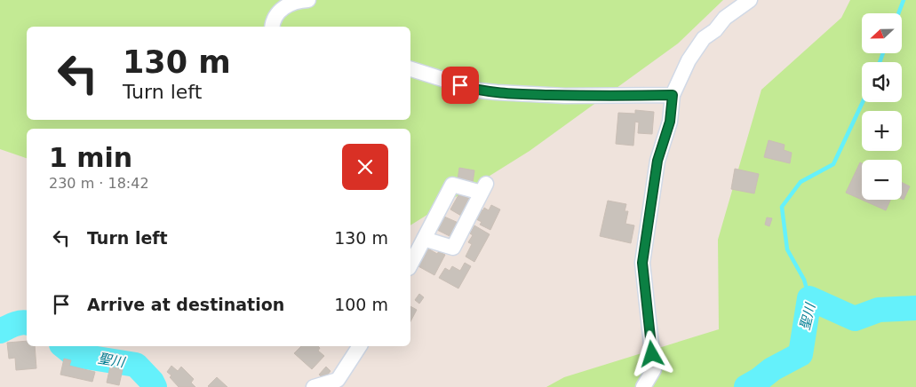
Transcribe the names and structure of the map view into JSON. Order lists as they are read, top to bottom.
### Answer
{
  "water": ["聖川"],
  "north": "left",
  "page": {
    "map_buttons": ["+", "−"],
    "turn": ["130 m", "Turn left"],
    "heading": ["1 min", "230 m · 18:42"],
    "list": [
      {
        "name": "Turn left",
        "value": "130 m"
      },
      {
        "name": "Arrive at destination",
        "value": "100 m"
      }
    ]
  }
}
